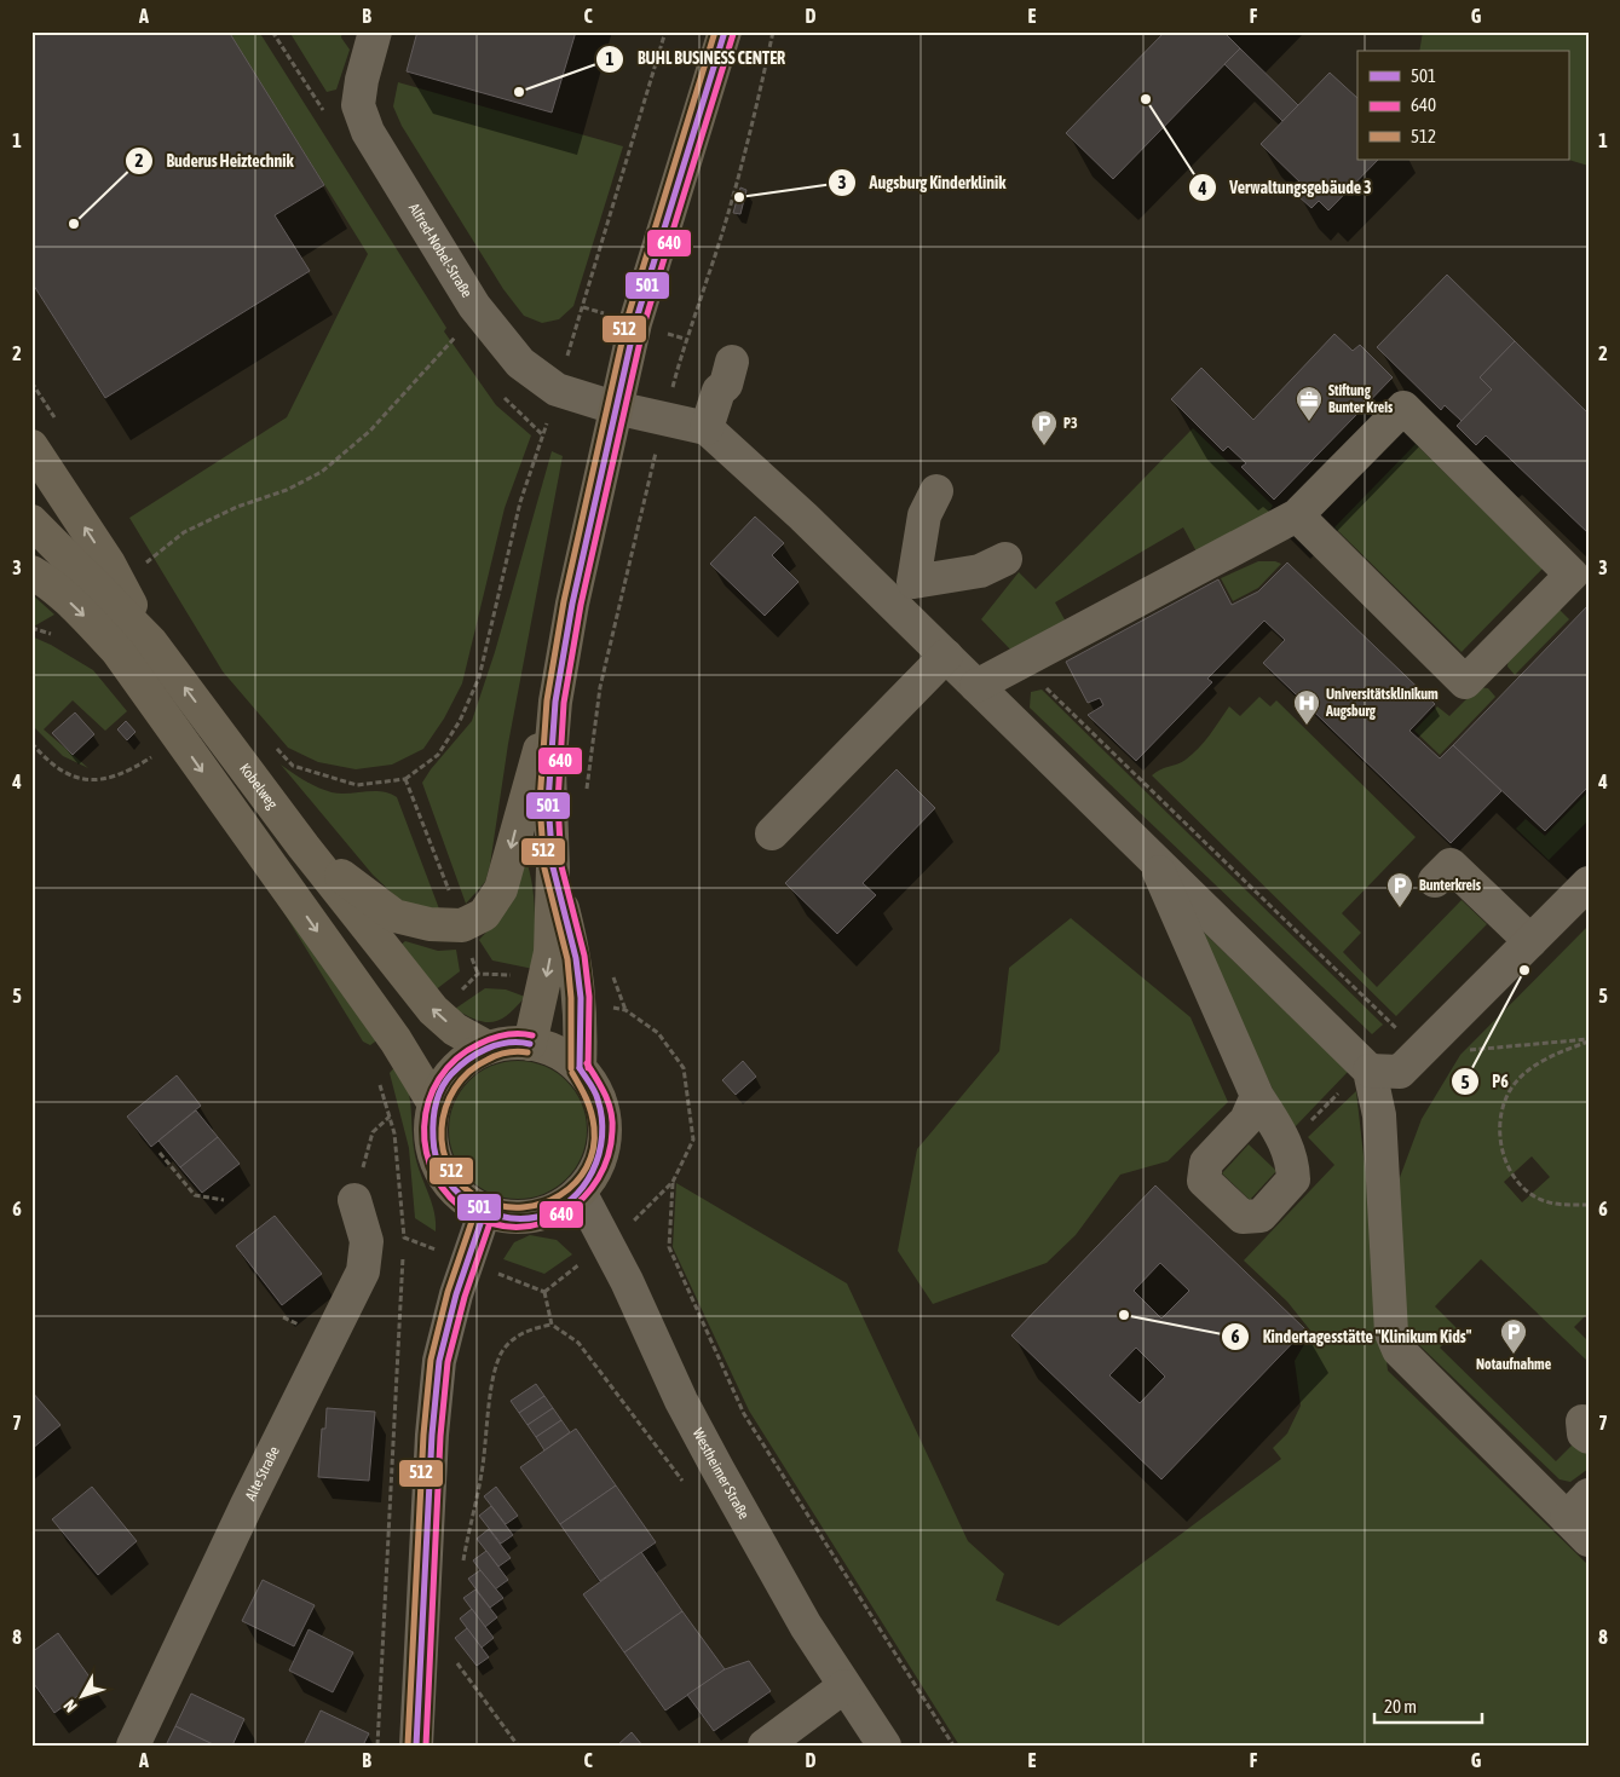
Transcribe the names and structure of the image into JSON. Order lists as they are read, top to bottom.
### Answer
{
  "streets": {
    "main road": ["Kobelweg"],
    "street": ["Alfred-Nobel-Straße", "Alte Straße", "Westheimer Straße"]
  },
  "crossings": [
    ["Kobelweg", "Westheimer Straße"]
  ],
  "places": {
    "other": [
      "BUHL BUSINESS CENTER",
      "Verwaltungsgebäude 3",
      "Augsburg Kinderklinik",
      "Buderus Heiztechnik",
      "P6",
      "Kindertagesstätte \"Klinikum Kids\""
    ],
    "office": ["Stiftung Bunter Kreis"],
    "parking": ["P3", "Bunterkreis", "Notaufnahme"],
    "hospital": ["Universitätsklinikum Augsburg"]
  },
  "lines": ["transit line 501", "transit line 512", "transit line 640"],
  "legend": ["501", "640", "512"],
  "scale_bar": "20 m",
  "north": "bottom left",
  "grid": {
    "columns": [
      "A",
      "B",
      "C",
      "D",
      "E",
      "F",
      "G"
    ],
    "rows": [
      "1",
      "2",
      "3",
      "4",
      "5",
      "6",
      "7",
      "8"
    ]
  }
}
